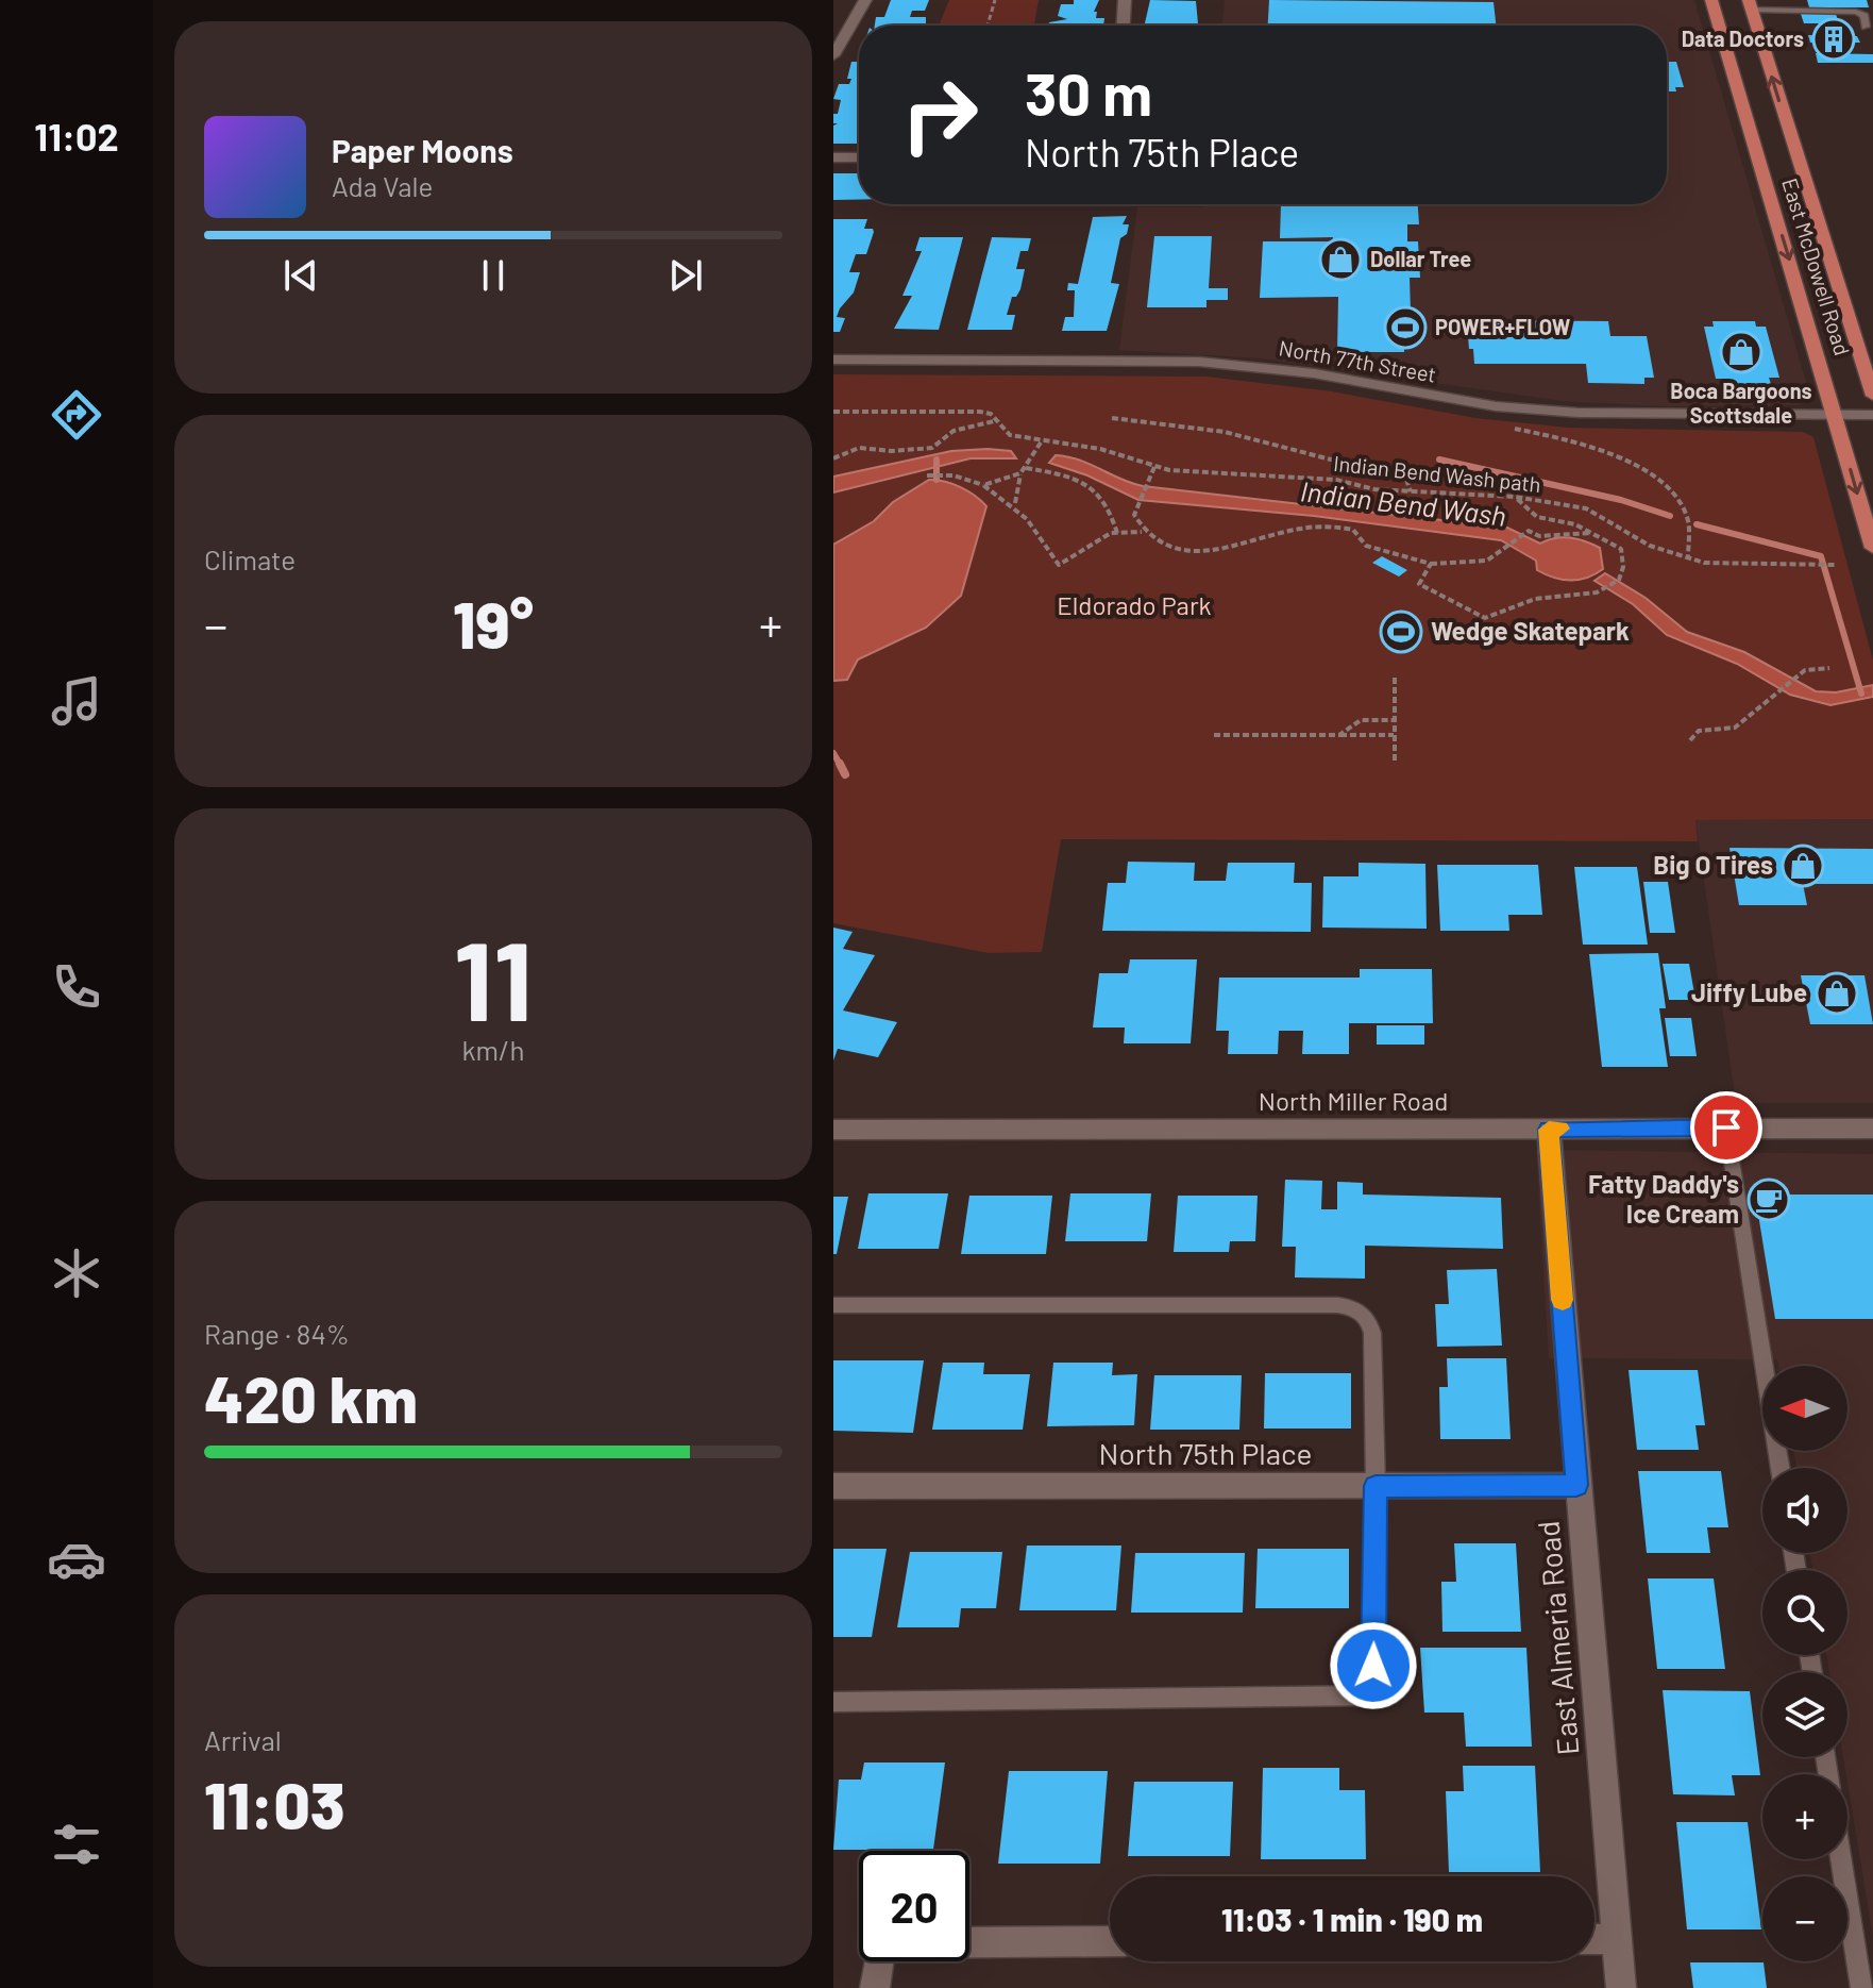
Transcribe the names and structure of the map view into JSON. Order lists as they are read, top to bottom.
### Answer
{
  "streets": {
    "main road": ["East McDowell Road"],
    "street": [
      "North 77th Street",
      "North Miller Road",
      "North 75th Place",
      "East Almeria Road"
    ],
    "path": ["Indian Bend Wash path"]
  },
  "crossings": [
    ["East McDowell Road", "North 77th Street"],
    ["North Miller Road", "East Almeria Road"],
    ["North 75th Place", "East Almeria Road"]
  ],
  "water": ["Indian Bend Wash"],
  "parks": ["Eldorado Park"],
  "places": {
    "building": ["Data Doctors"],
    "shop": [
      "Dollar Tree",
      "Boca Bargoons Scottsdale",
      "Big O Tires",
      "Jiffy Lube"
    ],
    "sports": ["POWER+FLOW", "Wedge Skatepark"],
    "cafe": ["Fatty Daddy's Ice Cream"]
  },
  "north": "left",
  "page": {
    "tabs": "11:02",
    "turn": ["30 m", "North 75th Place"],
    "song": ["Paper Moons", "Ada Vale"],
    "tile": [
      "Climate",
      ["11", "km/h"],
      ["Range · 84%", "420 km"],
      ["Arrival", "11:03"]
    ],
    "heat": ["−", "19°", "+"],
    "map_buttons": ["+", "−"],
    "limit": "20",
    "trip": "11:03 · 1 min · 190 m"
  }
}
